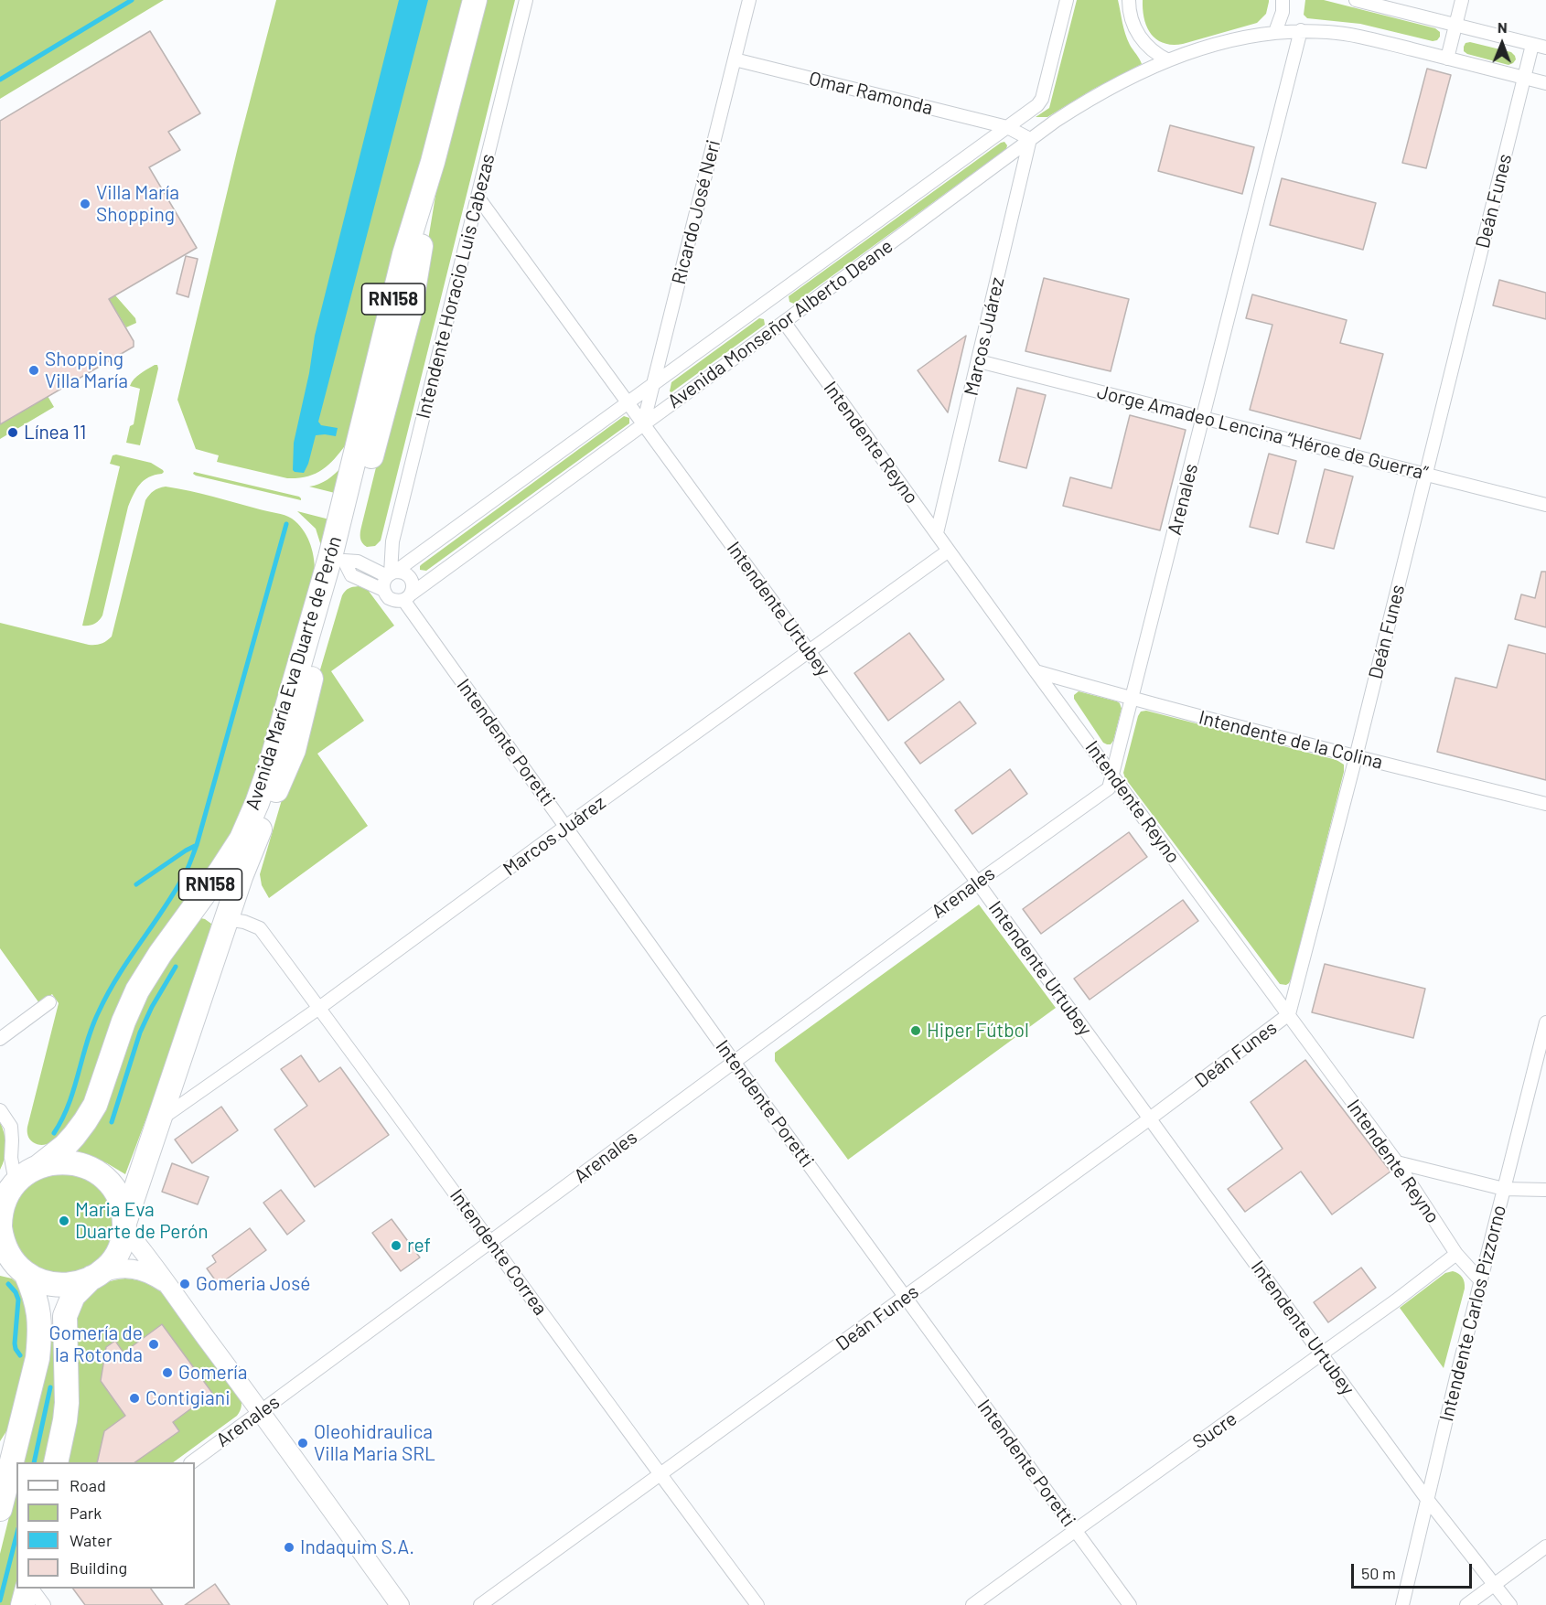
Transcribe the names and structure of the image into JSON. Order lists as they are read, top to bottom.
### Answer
{
  "streets": {
    "highway": ["RN158", "Avenida María Eva Duarte de Perón"],
    "street": [
      "Omar Ramonda",
      "Deán Funes",
      "Ricardo José Neri",
      "Intendente Horacio Luis Cabezas",
      "Avenida Monseñor Alberto Deane",
      "Marcos Juárez",
      "Jorge Amadeo Lencina “Héroe de Guerra”",
      "Intendente Reyno",
      "Arenales",
      "Intendente Urtubey",
      "Intendente de la Colina",
      "Intendente Poretti",
      "Intendente Correa",
      "Intendente Carlos Pizzorno",
      "Sucre"
    ]
  },
  "crossings": [
    ["Omar Ramonda", "Ricardo José Neri"],
    ["Omar Ramonda", "Avenida Monseñor Alberto Deane"],
    ["Omar Ramonda", "Marcos Juárez"],
    ["Deán Funes", "Avenida Monseñor Alberto Deane"],
    ["Deán Funes", "Jorge Amadeo Lencina “Héroe de Guerra”"],
    ["Deán Funes", "Intendente Reyno"],
    ["Deán Funes", "Intendente Urtubey"],
    ["Deán Funes", "Intendente de la Colina"],
    ["Deán Funes", "Intendente Poretti"],
    ["Deán Funes", "Intendente Correa"],
    ["Ricardo José Neri", "Avenida Monseñor Alberto Deane"],
    ["Ricardo José Neri", "Intendente Urtubey"],
    ["Intendente Horacio Luis Cabezas", "Avenida Monseñor Alberto Deane"],
    ["Intendente Horacio Luis Cabezas", "Intendente Urtubey"],
    ["Intendente Horacio Luis Cabezas", "Intendente Poretti"],
    ["RN158", "Avenida María Eva Duarte de Perón"],
    ["Avenida Monseñor Alberto Deane", "Marcos Juárez"],
    ["Avenida Monseñor Alberto Deane", "Intendente Reyno"],
    ["Avenida Monseñor Alberto Deane", "Arenales"],
    ["Avenida Monseñor Alberto Deane", "Intendente Urtubey"],
    ["Avenida Monseñor Alberto Deane", "Intendente Poretti"],
    ["Marcos Juárez", "Jorge Amadeo Lencina “Héroe de Guerra”"],
    ["Marcos Juárez", "Intendente Reyno"],
    ["Marcos Juárez", "Intendente Urtubey"],
    ["Marcos Juárez", "Avenida María Eva Duarte de Perón"],
    ["Marcos Juárez", "Intendente Poretti"],
    ["Marcos Juárez", "Intendente Correa"],
    ["Jorge Amadeo Lencina “Héroe de Guerra”", "Arenales"],
    ["Intendente Reyno", "Arenales"],
    ["Intendente Reyno", "Intendente de la Colina"],
    ["Intendente Reyno", "Intendente Carlos Pizzorno"],
    ["Intendente Reyno", "Sucre"],
    ["Arenales", "Intendente Urtubey"],
    ["Arenales", "Intendente de la Colina"],
    ["Arenales", "Intendente Poretti"],
    ["Arenales", "Intendente Correa"],
    ["Intendente Urtubey", "Intendente Carlos Pizzorno"],
    ["Intendente Urtubey", "Sucre"],
    ["Avenida María Eva Duarte de Perón", "Intendente Correa"],
    ["Intendente Poretti", "Sucre"]
  ],
  "places": [
    "Villa María Shopping",
    "Shopping Villa María",
    "Línea 11",
    "Hiper Fútbol",
    "Maria Eva Duarte de Perón",
    "ref",
    "Gomeria José",
    "Gomería de la Rotonda",
    "Gomería",
    "Contigiani",
    "Oleohidraulica Villa Maria SRL",
    "Indaquim S.A."
  ],
  "legend": [
    "Road",
    "Park",
    "Water",
    "Building"
  ],
  "scale_bar": "50 m",
  "north": "top"
}
